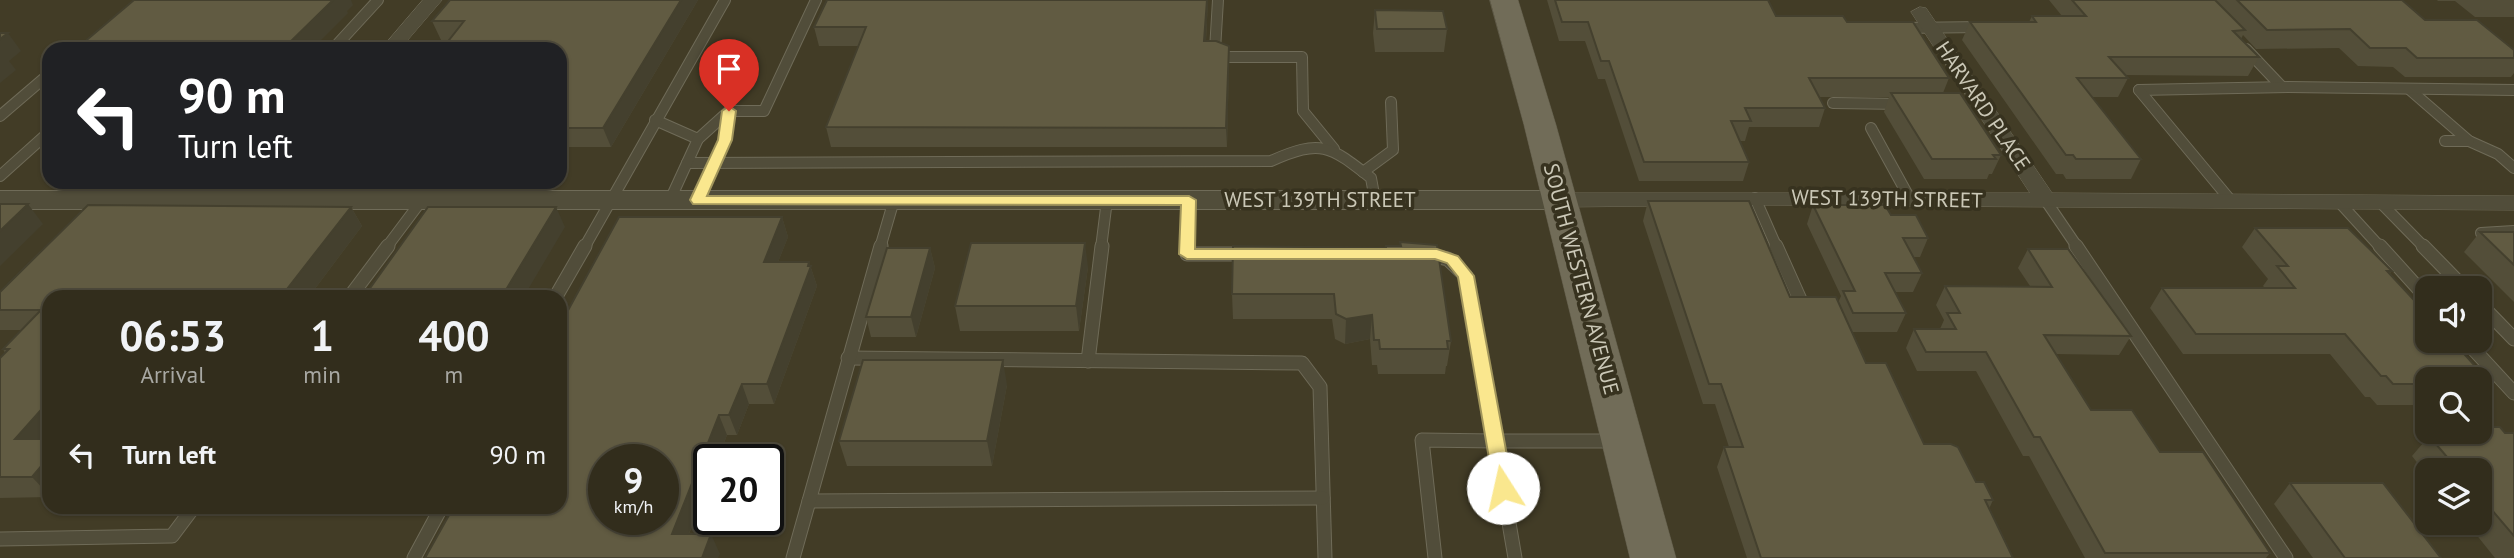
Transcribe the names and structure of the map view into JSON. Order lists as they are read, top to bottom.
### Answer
{
  "streets": {
    "main road": ["SOUTH WESTERN AVENUE"],
    "street": ["HARVARD PLACE", "WEST 139TH STREET"]
  },
  "crossings": [
    ["HARVARD PLACE", "WEST 139TH STREET"],
    ["WEST 139TH STREET", "SOUTH WESTERN AVENUE"]
  ],
  "page": {
    "turn": ["90 m", "Turn left"],
    "eta": [
      "06:53",
      "Arrival",
      "1",
      "min",
      "400",
      "m"
    ],
    "list": [
      {
        "name": "Turn left",
        "value": "90 m"
      }
    ],
    "speed": "9 km/h",
    "limit": "20"
  }
}
